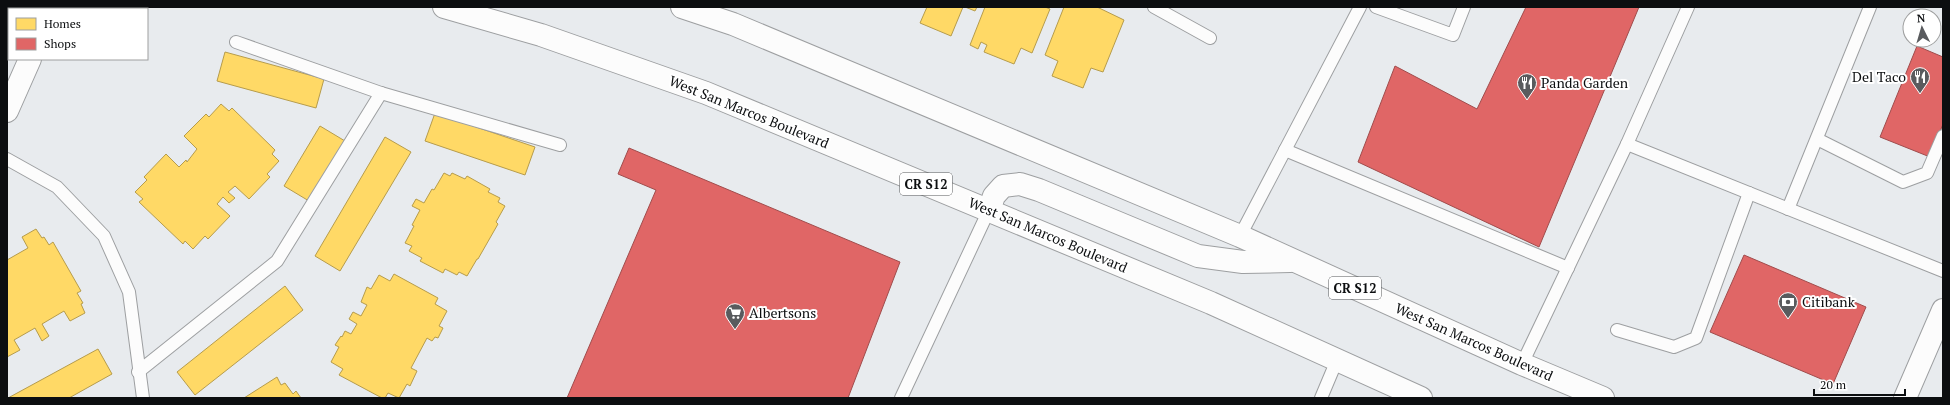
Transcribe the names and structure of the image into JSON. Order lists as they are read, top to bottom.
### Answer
{
  "streets": {
    "main road": ["West San Marcos Boulevard", "CR S12"]
  },
  "places": {
    "restaurant": ["Del Taco", "Panda Garden"],
    "bank": ["Citibank"],
    "supermarket": ["Albertsons"]
  },
  "legend": ["Homes", "Shops"],
  "scale_bar": "20 m",
  "north": "top"
}
